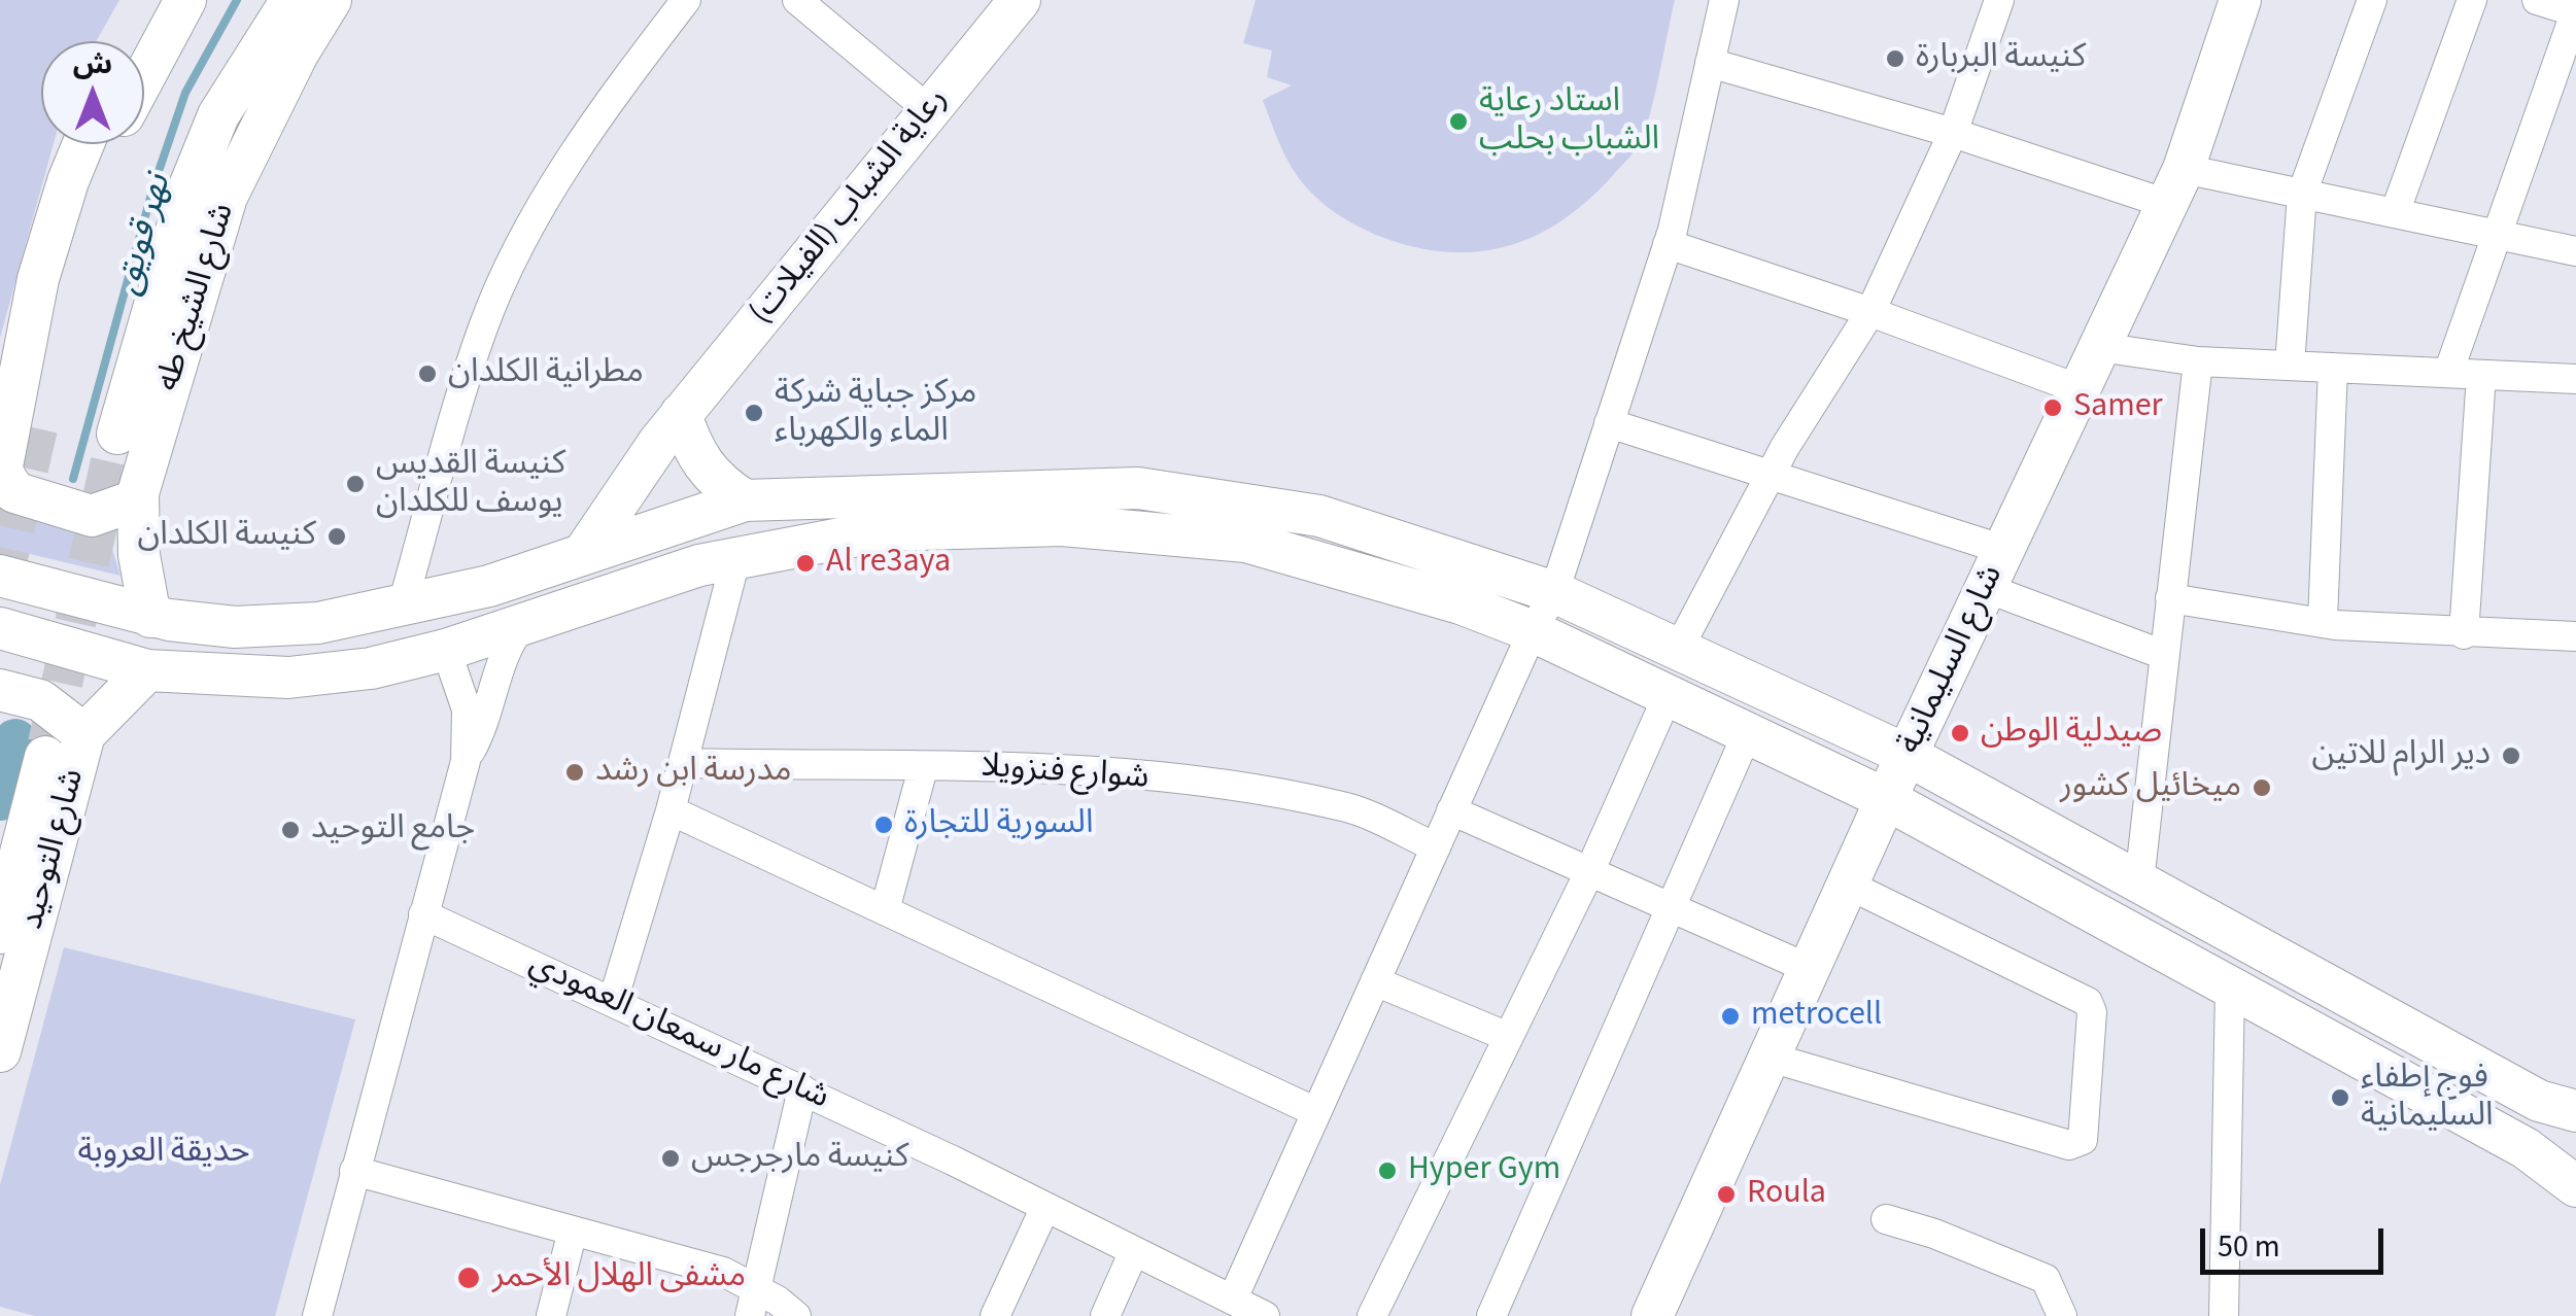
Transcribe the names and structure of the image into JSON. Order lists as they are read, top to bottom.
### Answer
{
  "streets": {
    "main road": [
      "رعاية الشباب (الفيلات)",
      "شارع الشيخ طه",
      "شارع السليمانية",
      "شارع التوحيد"
    ],
    "street": ["شوارع فنزويلا", "شارع مار سمعان العمودي"]
  },
  "water": ["نهر قويق"],
  "parks": ["حديقة العروبة"],
  "places": [
    "كنيسة البربارة",
    "استاد رعاية الشباب بحلب",
    "مطرانية الكلدان",
    "Samer",
    "مركز جباية شركة الماء والكهرباء",
    "كنيسة القديس يوسف للكلدان",
    "كنيسة الكلدان",
    "Al re3aya",
    "صيدلية الوطن",
    "دير الرام للاتين",
    "مدرسة ابن رشد",
    "ميخائيل كشور",
    "السورية للتجارة",
    "جامع التوحيد",
    "metrocell",
    "فوج إطفاء السليمانية",
    "كنيسة مارجرجس",
    "Hyper Gym",
    "Roula",
    "مشفى الهلال الأحمر"
  ],
  "scale_bar": "50 m",
  "north": "top"
}
